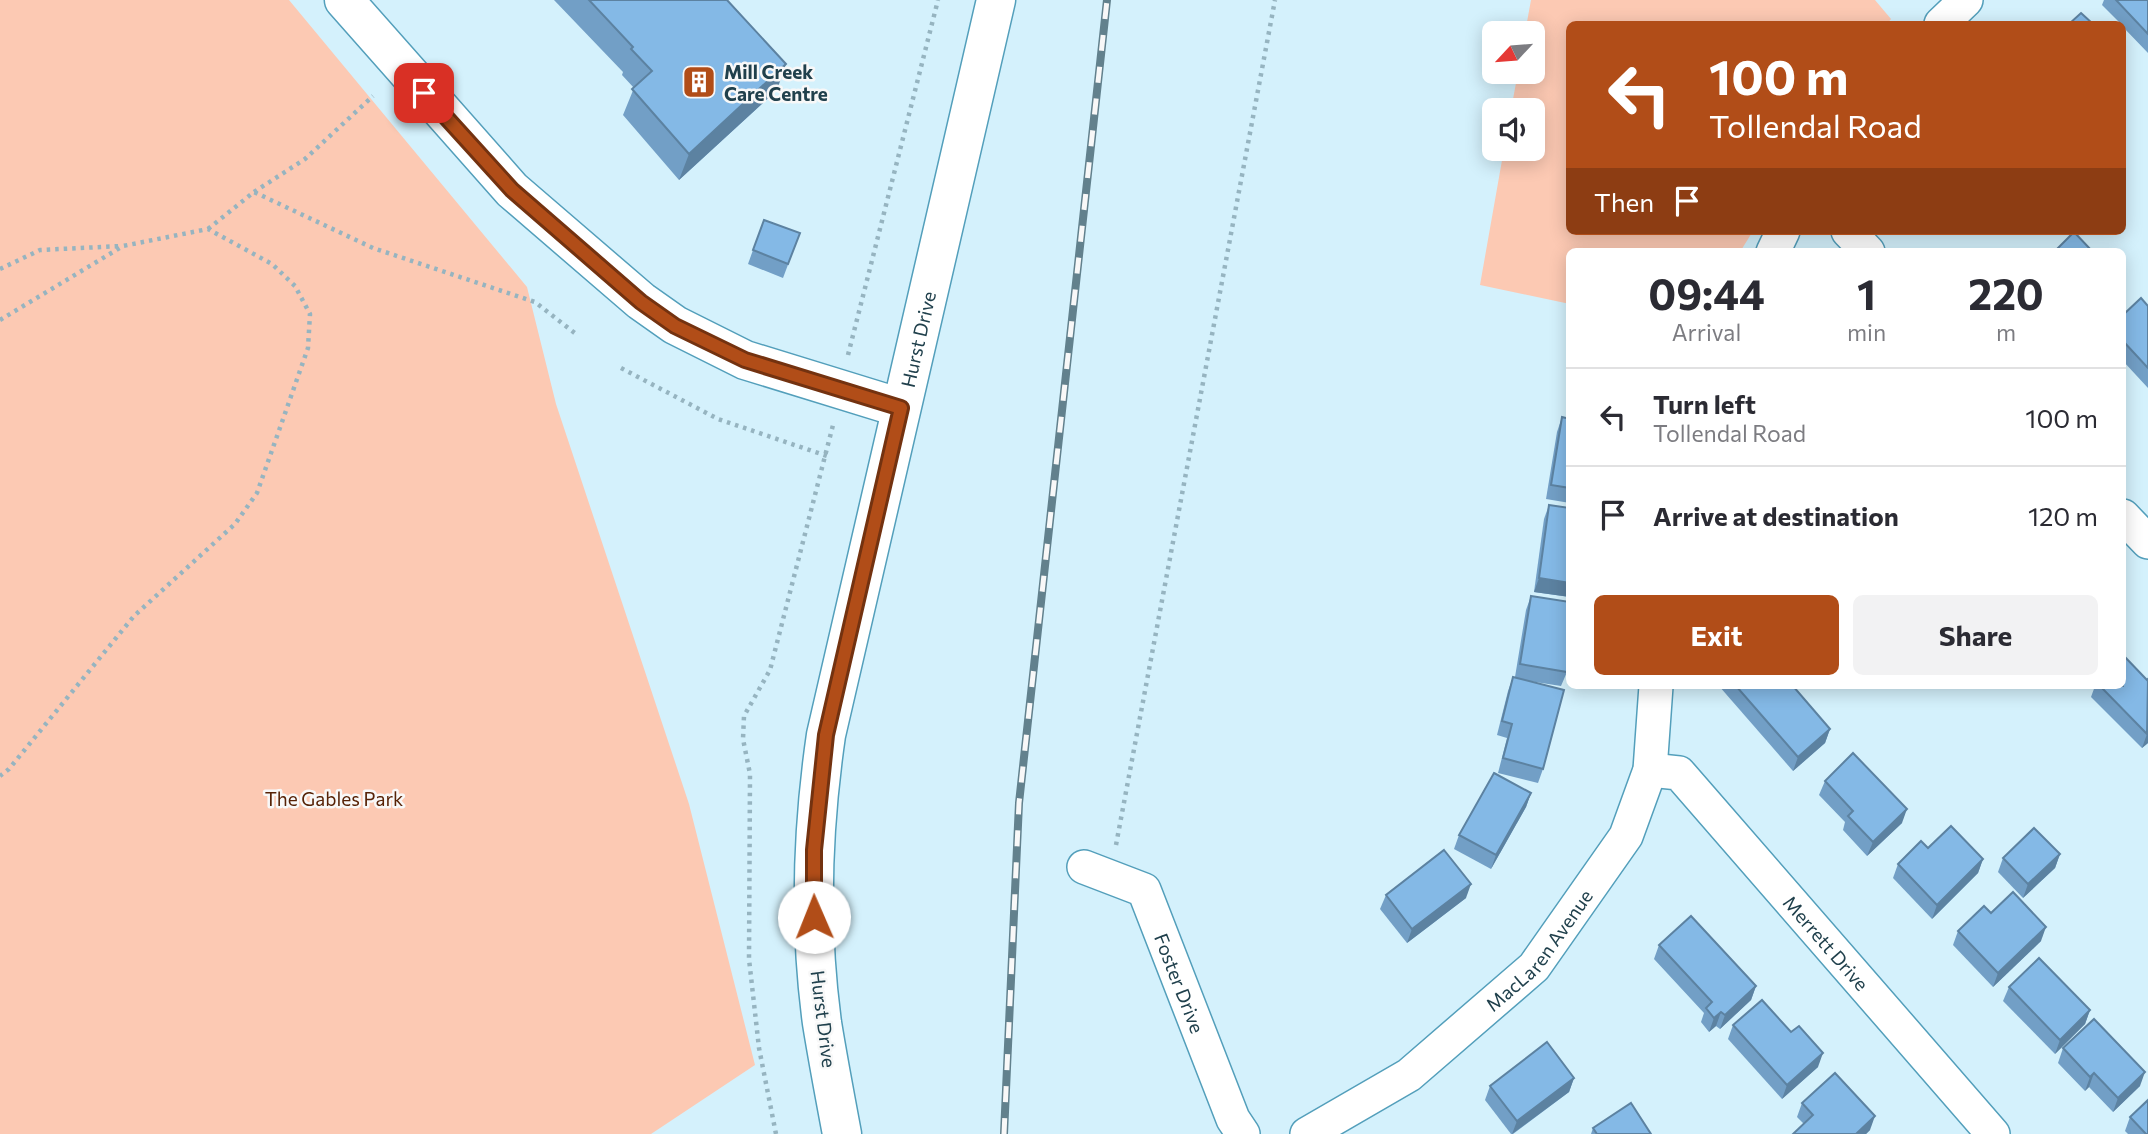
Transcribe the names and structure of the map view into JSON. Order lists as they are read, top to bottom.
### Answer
{
  "streets": {
    "street": [
      "Hurst Drive",
      "Merrett Drive",
      "MacLaren Avenue",
      "Foster Drive"
    ]
  },
  "crossings": [
    ["Merrett Drive", "MacLaren Avenue"]
  ],
  "parks": ["The Gables Park"],
  "places": {
    "building": ["Mill Creek Care Centre"]
  },
  "north": "bottom left",
  "page": {
    "turn": ["100 m", "Tollendal Road"],
    "then": "Then",
    "eta": [
      "09:44",
      "Arrival",
      "1",
      "min",
      "220",
      "m"
    ],
    "list": [
      {
        "name": "Turn left",
        "note": "Tollendal Road",
        "value": "100 m"
      },
      {
        "name": "Arrive at destination",
        "value": "120 m"
      }
    ],
    "buttons": ["Exit", "Share"]
  }
}
